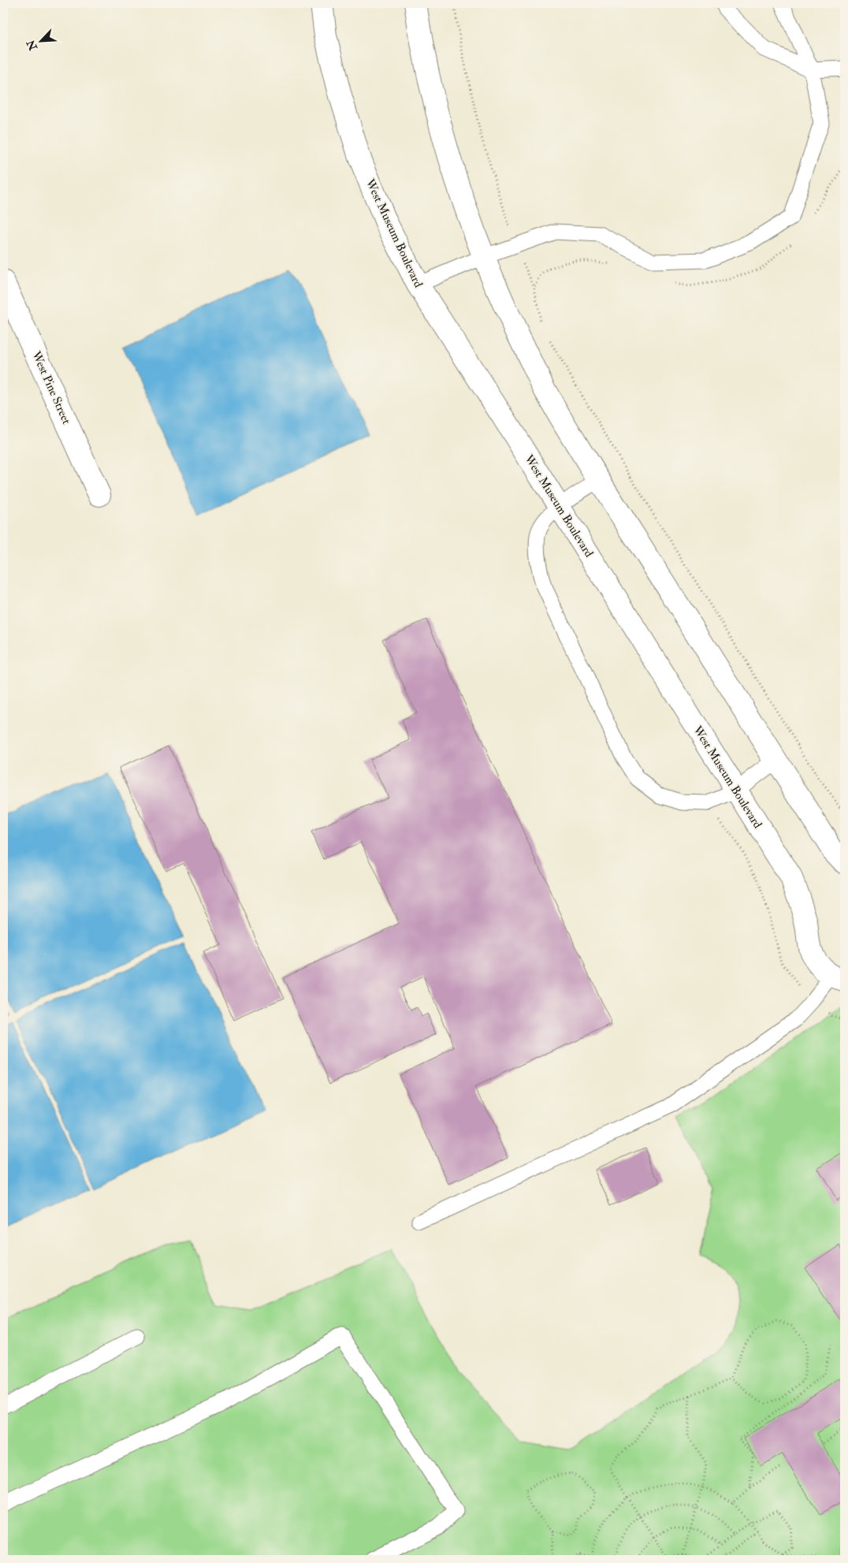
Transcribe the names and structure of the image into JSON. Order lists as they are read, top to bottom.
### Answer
{
  "streets": {
    "street": ["West Museum Boulevard", "West Pine Street"]
  },
  "north": "bottom left"
}
